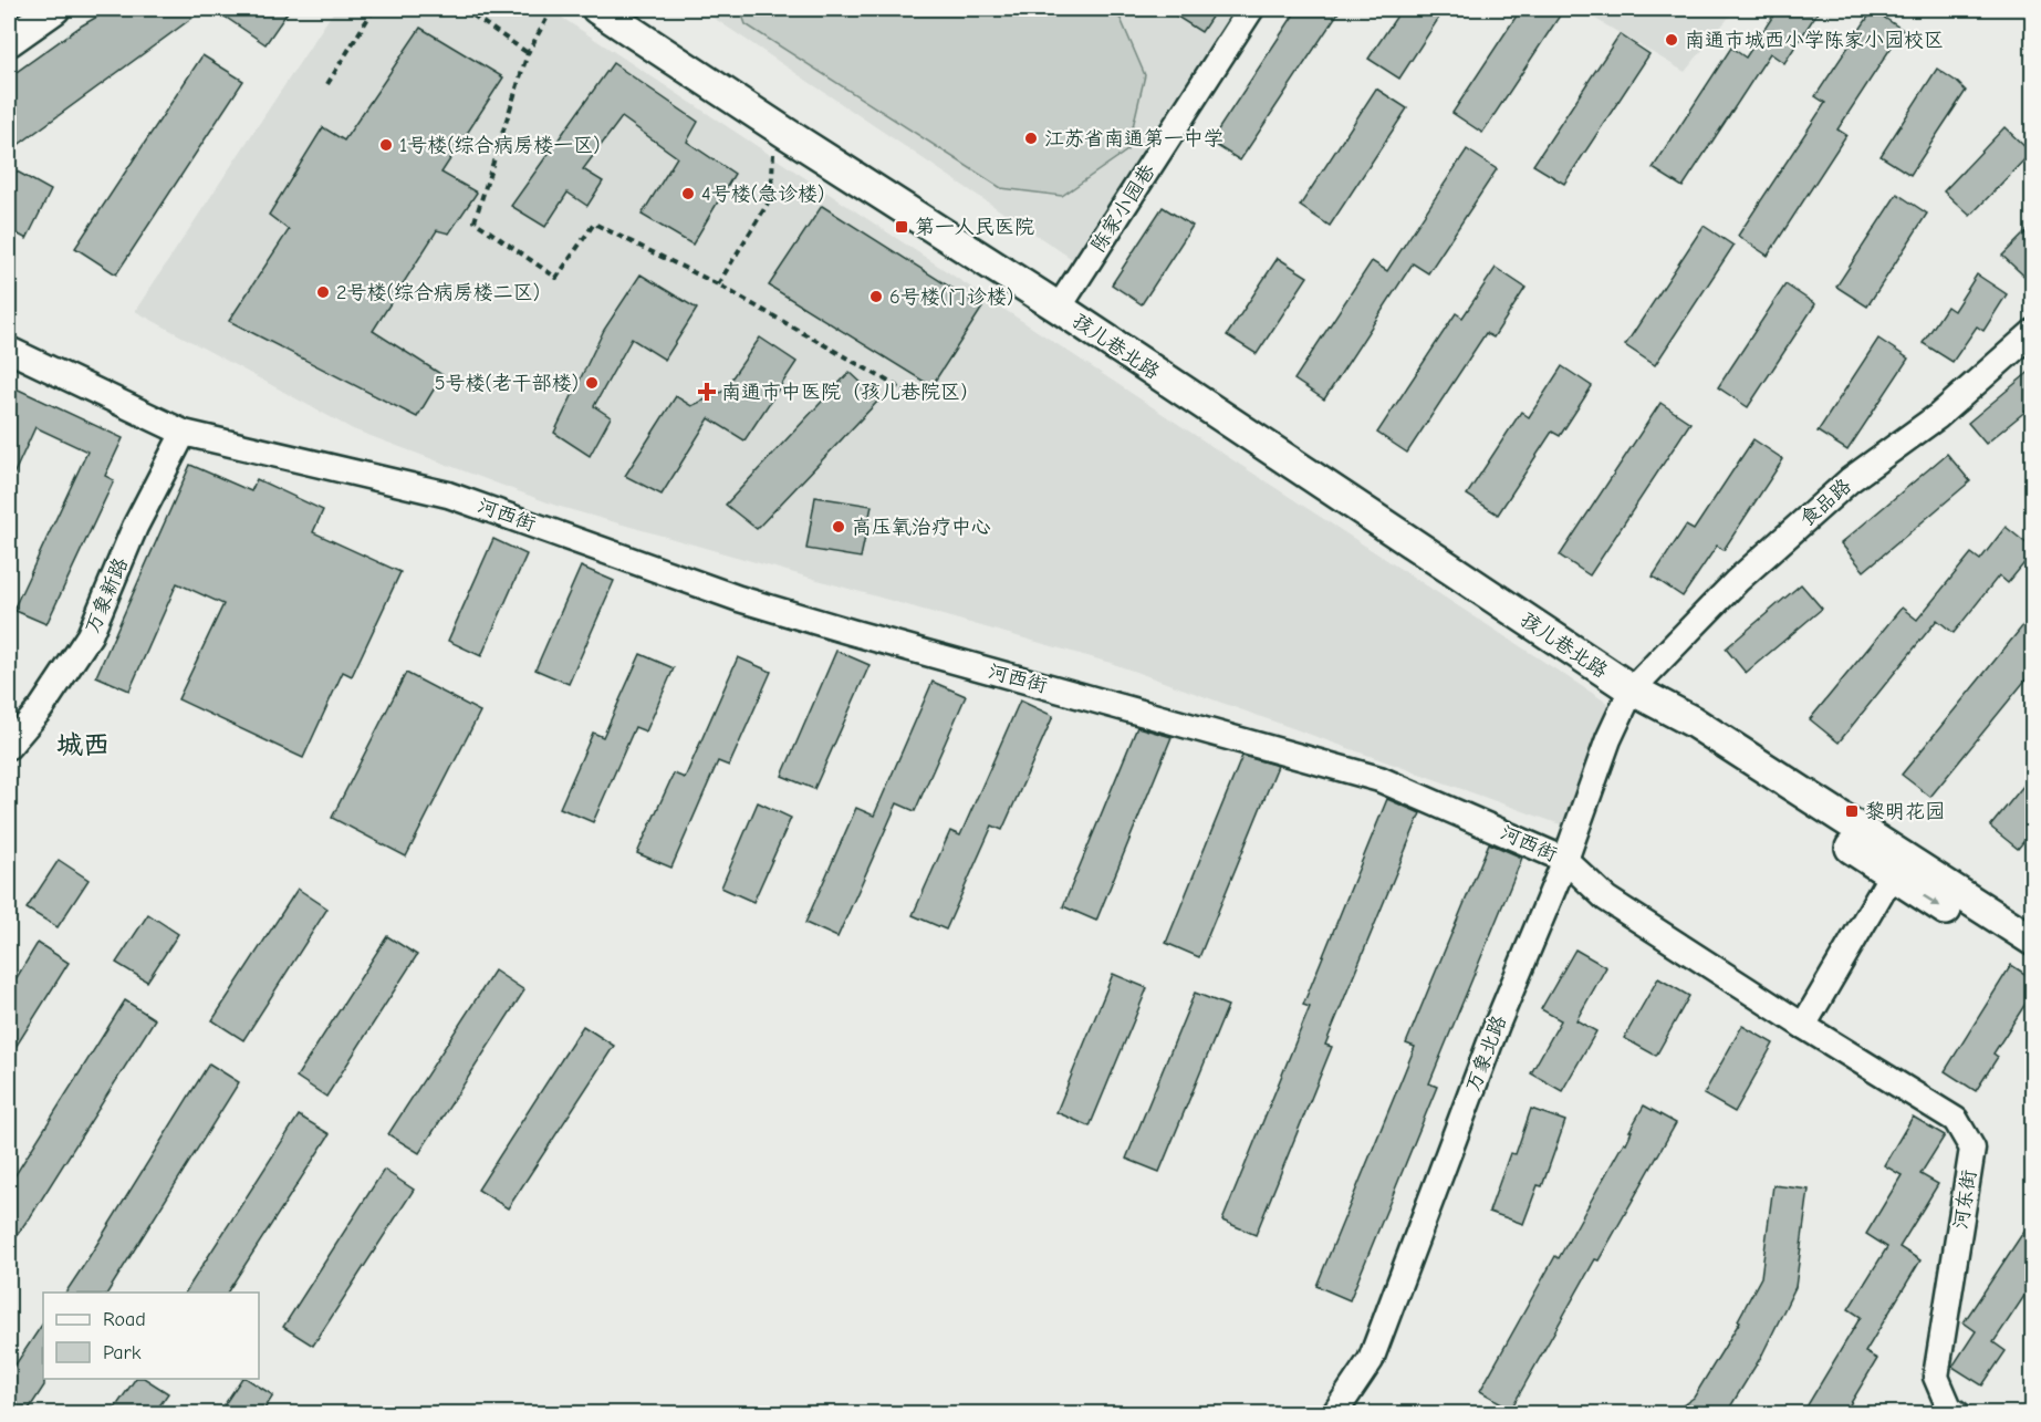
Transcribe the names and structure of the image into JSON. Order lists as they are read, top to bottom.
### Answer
{
  "streets": {
    "main road": ["孩儿巷北路"],
    "street": [
      "陈家小园巷",
      "食品路",
      "河西街",
      "万象新路",
      "万象北路",
      "河东街"
    ]
  },
  "crossings": [
    ["陈家小园巷", "孩儿巷北路"],
    ["孩儿巷北路", "食品路"],
    ["孩儿巷北路", "万象北路"],
    ["食品路", "万象北路"],
    ["河西街", "万象新路"],
    ["河西街", "万象北路"],
    ["河西街", "河东街"]
  ],
  "districts": ["城西"],
  "places": {
    "other": [
      "南通市城西小学陈家小园校区",
      "江苏省南通第一中学",
      "1号楼(综合病房楼一区)",
      "4号楼(急诊楼)",
      "2号楼(综合病房楼二区)",
      "6号楼(门诊楼)",
      "5号楼(老干部楼)",
      "高压氧治疗中心"
    ],
    "transit": ["第一人民医院", "黎明花园"],
    "health": ["南通市中医院（孩儿巷院区）"]
  },
  "legend": ["Road", "Park"]
}
